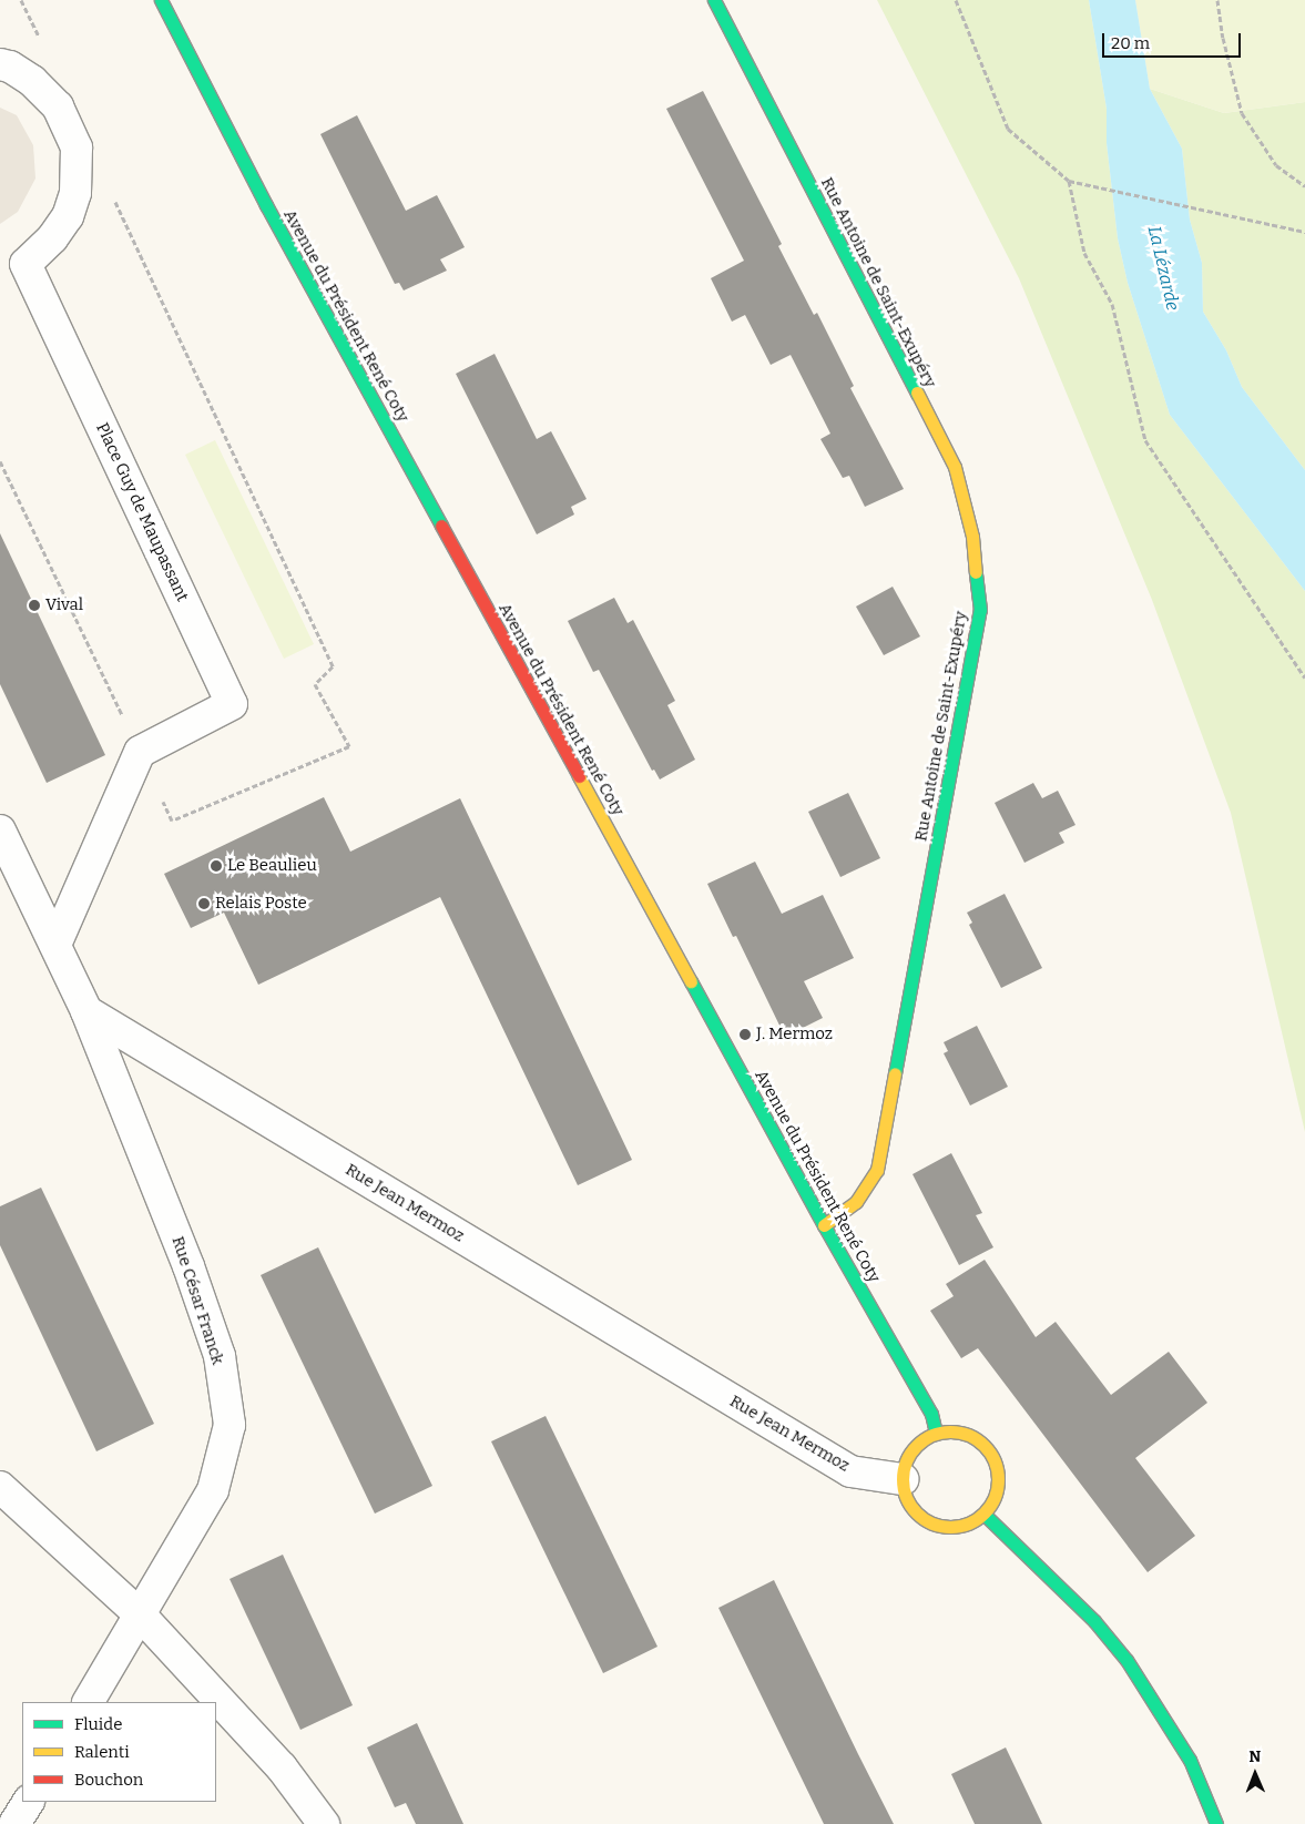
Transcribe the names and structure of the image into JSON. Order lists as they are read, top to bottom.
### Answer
{
  "streets": {
    "street": [
      "Rue Antoine de Saint-Exupéry",
      "Avenue du Président René Coty",
      "Place Guy de Maupassant",
      "Rue Jean Mermoz",
      "Rue César Franck"
    ]
  },
  "crossings": [
    ["Rue Antoine de Saint-Exupéry", "Avenue du Président René Coty"],
    ["Avenue du Président René Coty", "Rue Jean Mermoz"],
    ["Rue Jean Mermoz", "Rue César Franck"]
  ],
  "water": ["La Lézarde"],
  "places": [
    "Vival",
    "Le Beaulieu",
    "Relais Poste",
    "J. Mermoz"
  ],
  "legend": ["Fluide", "Ralenti", "Bouchon"],
  "scale_bar": "20 m",
  "north": "top"
}
